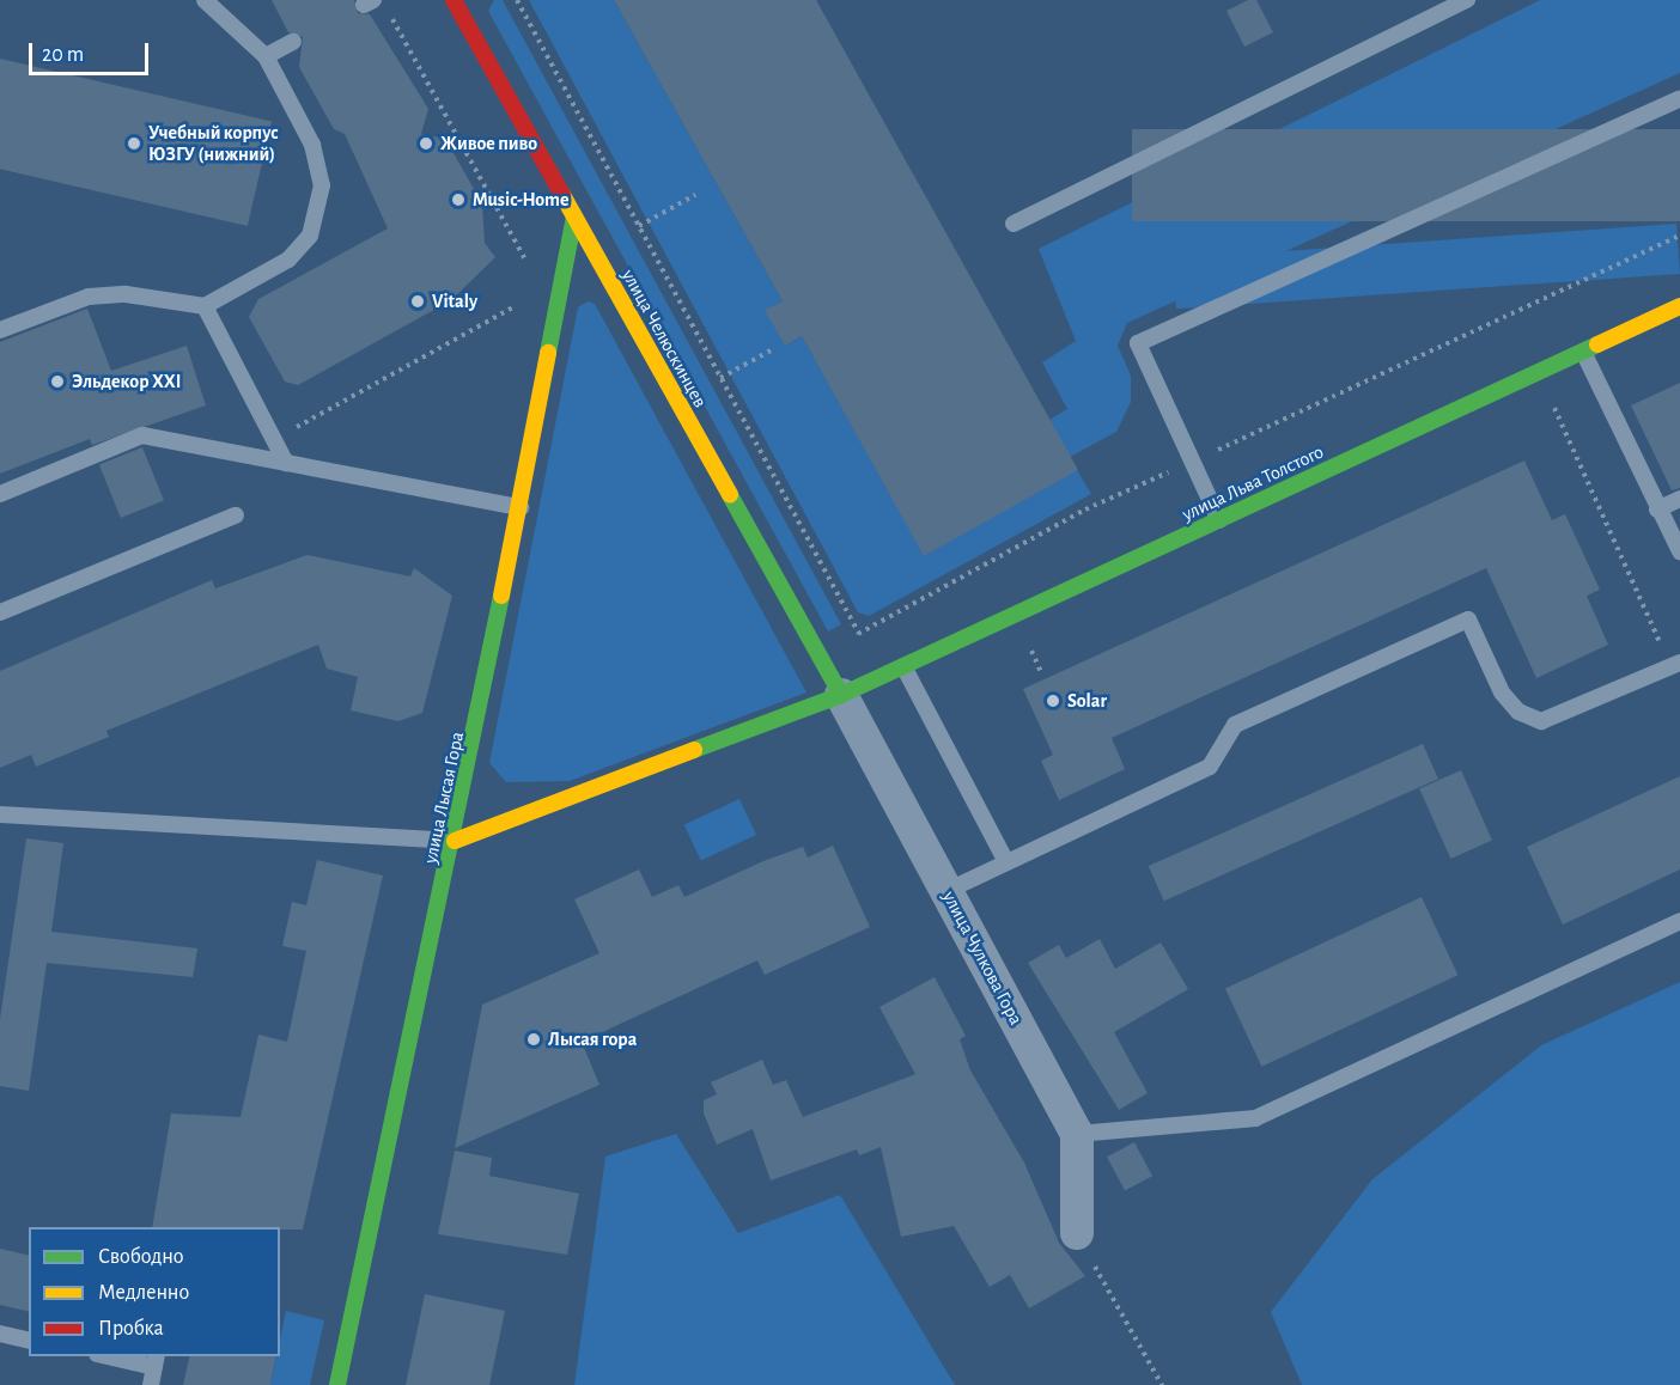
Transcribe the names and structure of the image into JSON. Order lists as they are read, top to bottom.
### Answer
{
  "streets": {
    "street": [
      "улица Челюскинцев",
      "улица Льва Толстого",
      "улица Лысая Гора",
      "улица Чулкова Гора"
    ]
  },
  "crossings": [
    ["улица Челюскинцев", "улица Льва Толстого"],
    ["улица Челюскинцев", "улица Лысая Гора"],
    ["улица Челюскинцев", "улица Чулкова Гора"],
    ["улица Льва Толстого", "улица Лысая Гора"],
    ["улица Льва Толстого", "улица Чулкова Гора"]
  ],
  "places": [
    "Учебный корпус ЮЗГУ (нижний)",
    "Живое пиво",
    "Music-Home",
    "Vitaly",
    "Эльдекор XXI",
    "Solar",
    "Лысая гора"
  ],
  "legend": ["Свободно", "Медленно", "Пробка"],
  "scale_bar": "20 m"
}
